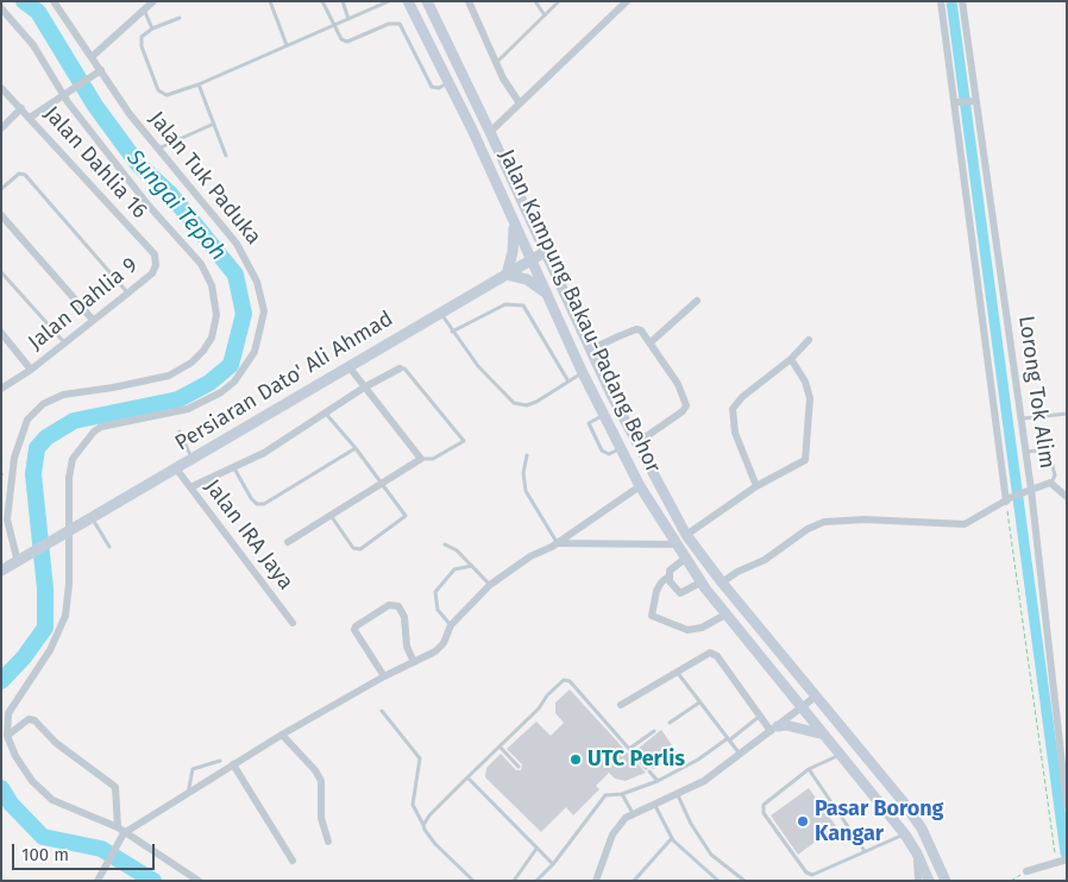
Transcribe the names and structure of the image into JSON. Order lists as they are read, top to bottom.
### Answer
{
  "streets": {
    "street": [
      "Jalan Dahlia 16",
      "Jalan Tuk Paduka",
      "Jalan Dahlia 9",
      "Jalan Kampung Bakau-Padang Behor",
      "Persiaran Dato' Ali Ahmad",
      "Lorong Tok Alim",
      "Jalan IRA Jaya"
    ]
  },
  "crossings": [
    ["Jalan Dahlia 16", "Jalan Dahlia 9"],
    ["Jalan Tuk Paduka", "Persiaran Dato' Ali Ahmad"],
    ["Jalan Kampung Bakau-Padang Behor", "Persiaran Dato' Ali Ahmad"],
    ["Jalan Kampung Bakau-Padang Behor", "Lorong Tok Alim"],
    ["Persiaran Dato' Ali Ahmad", "Jalan IRA Jaya"]
  ],
  "water": ["Sungai Tepoh"],
  "places": ["UTC Perlis", "Pasar Borong Kangar"],
  "scale_bar": "100 m"
}
